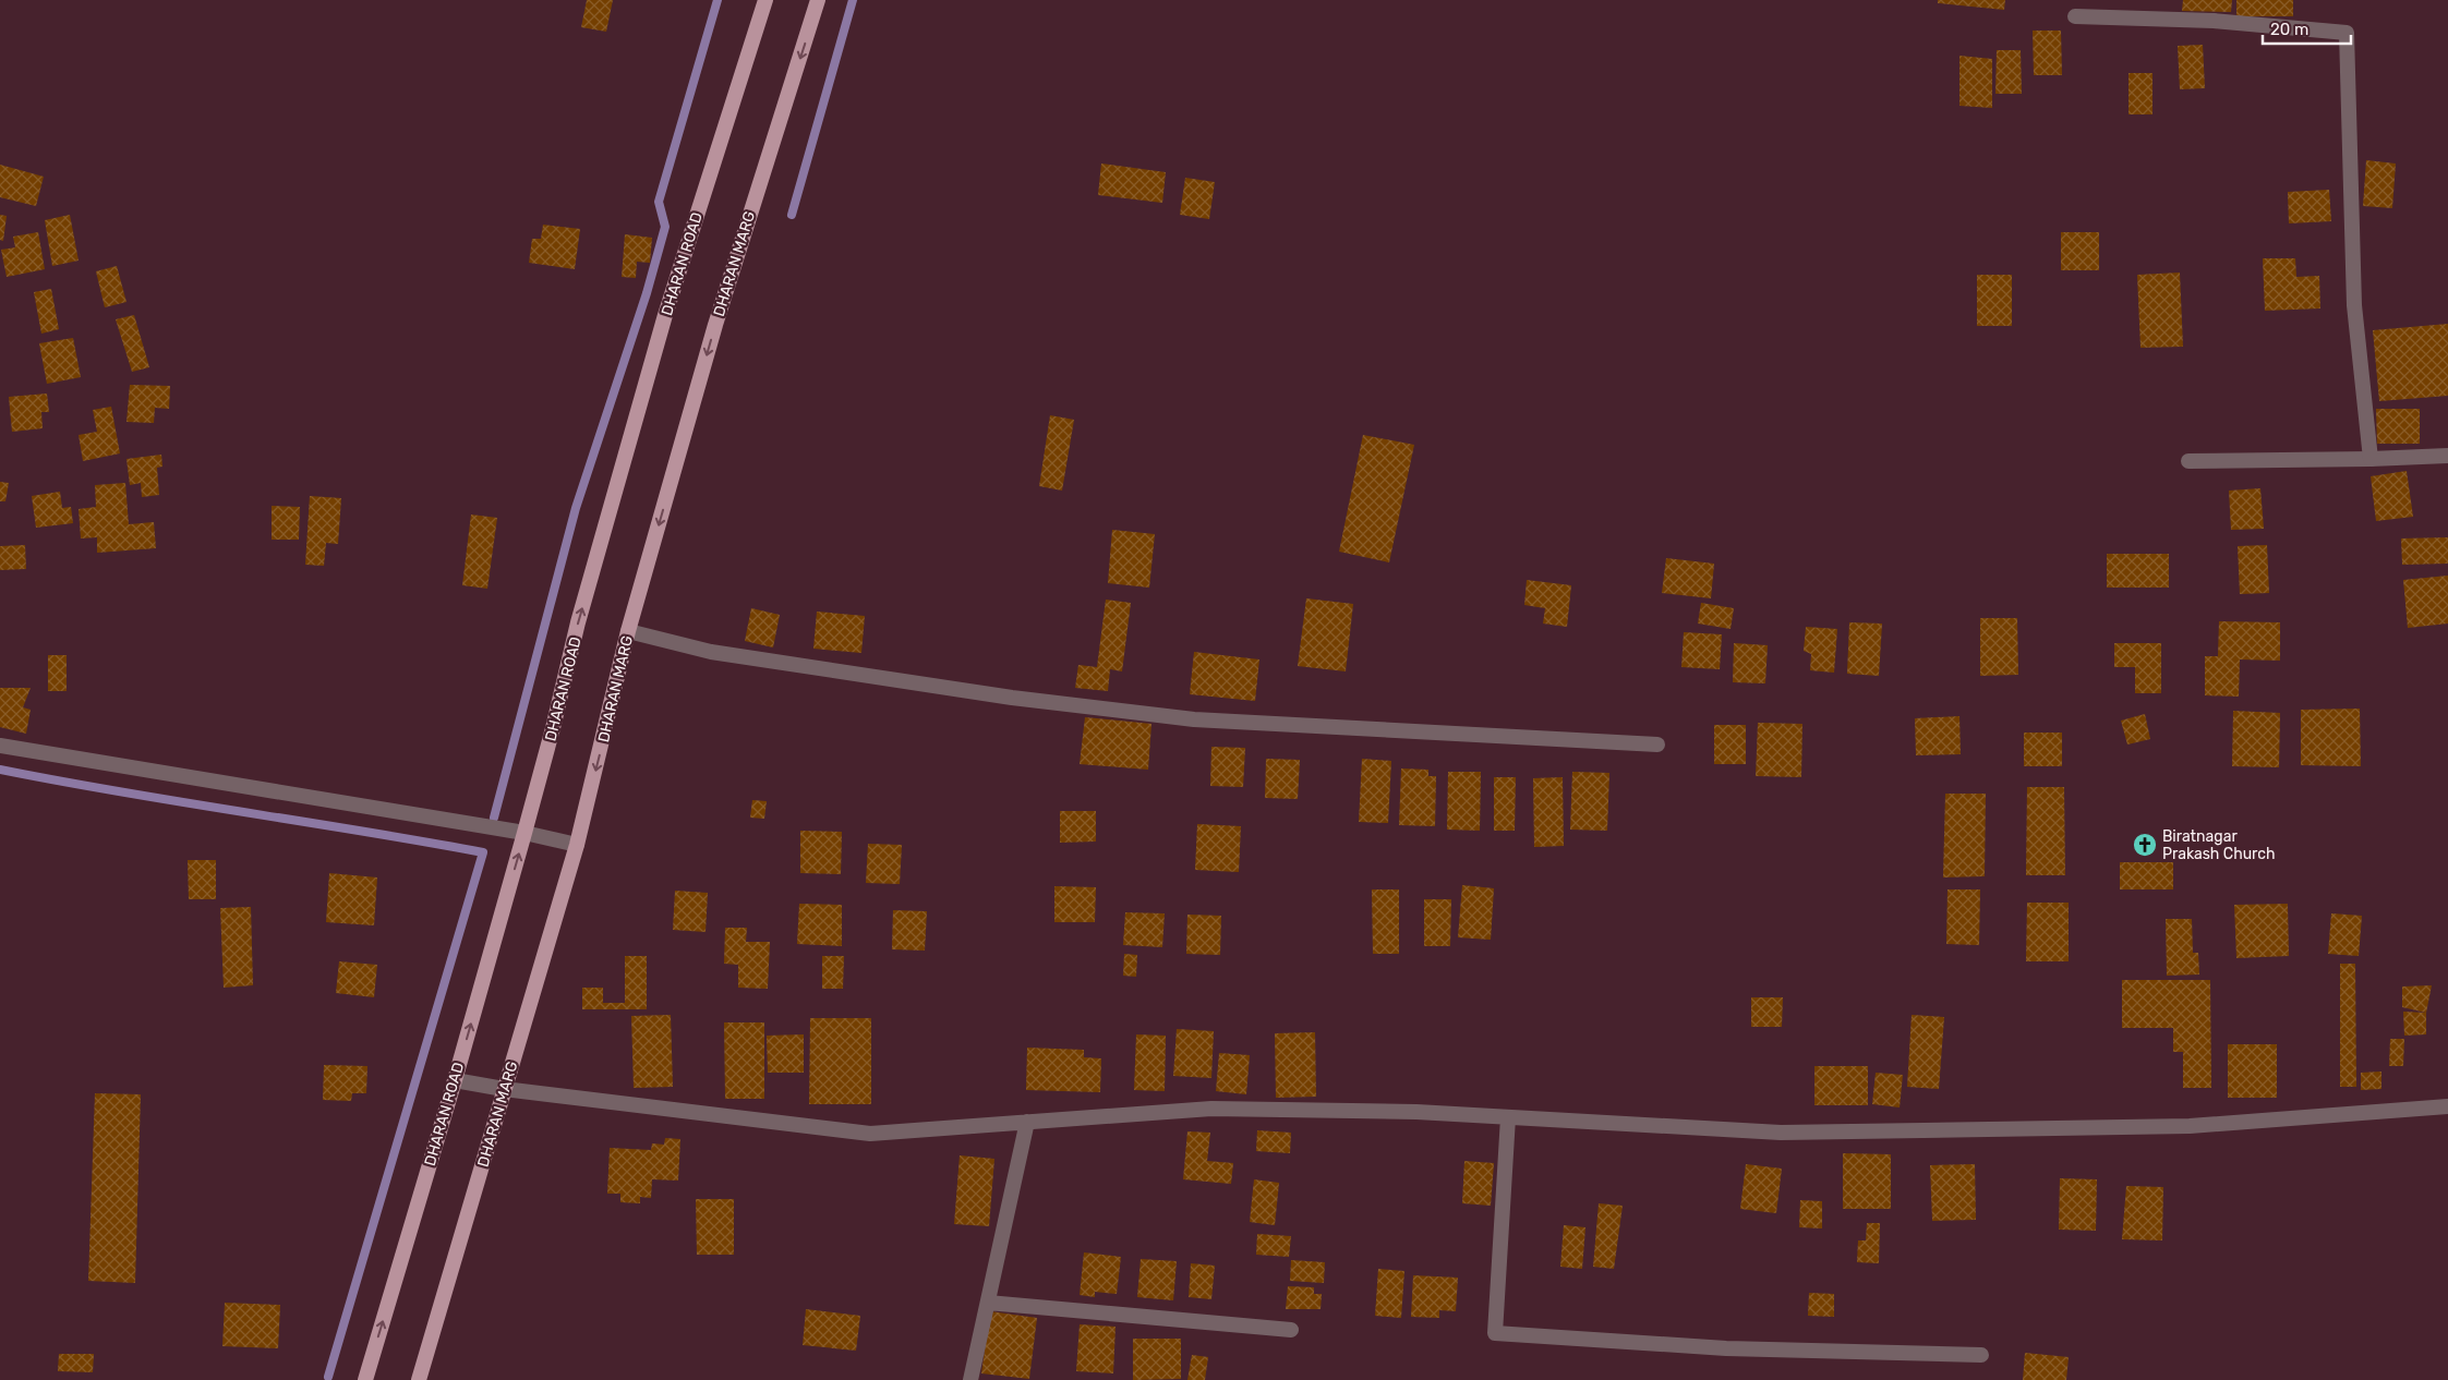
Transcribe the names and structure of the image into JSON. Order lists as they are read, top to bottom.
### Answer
{
  "streets": {
    "main road": ["DHARAN ROAD", "DHARAN MARG"]
  },
  "one_way": ["DHARAN ROAD", "DHARAN MARG"],
  "places": {
    "church": ["Biratnagar Prakash Church"]
  },
  "scale_bar": "20 m"
}
